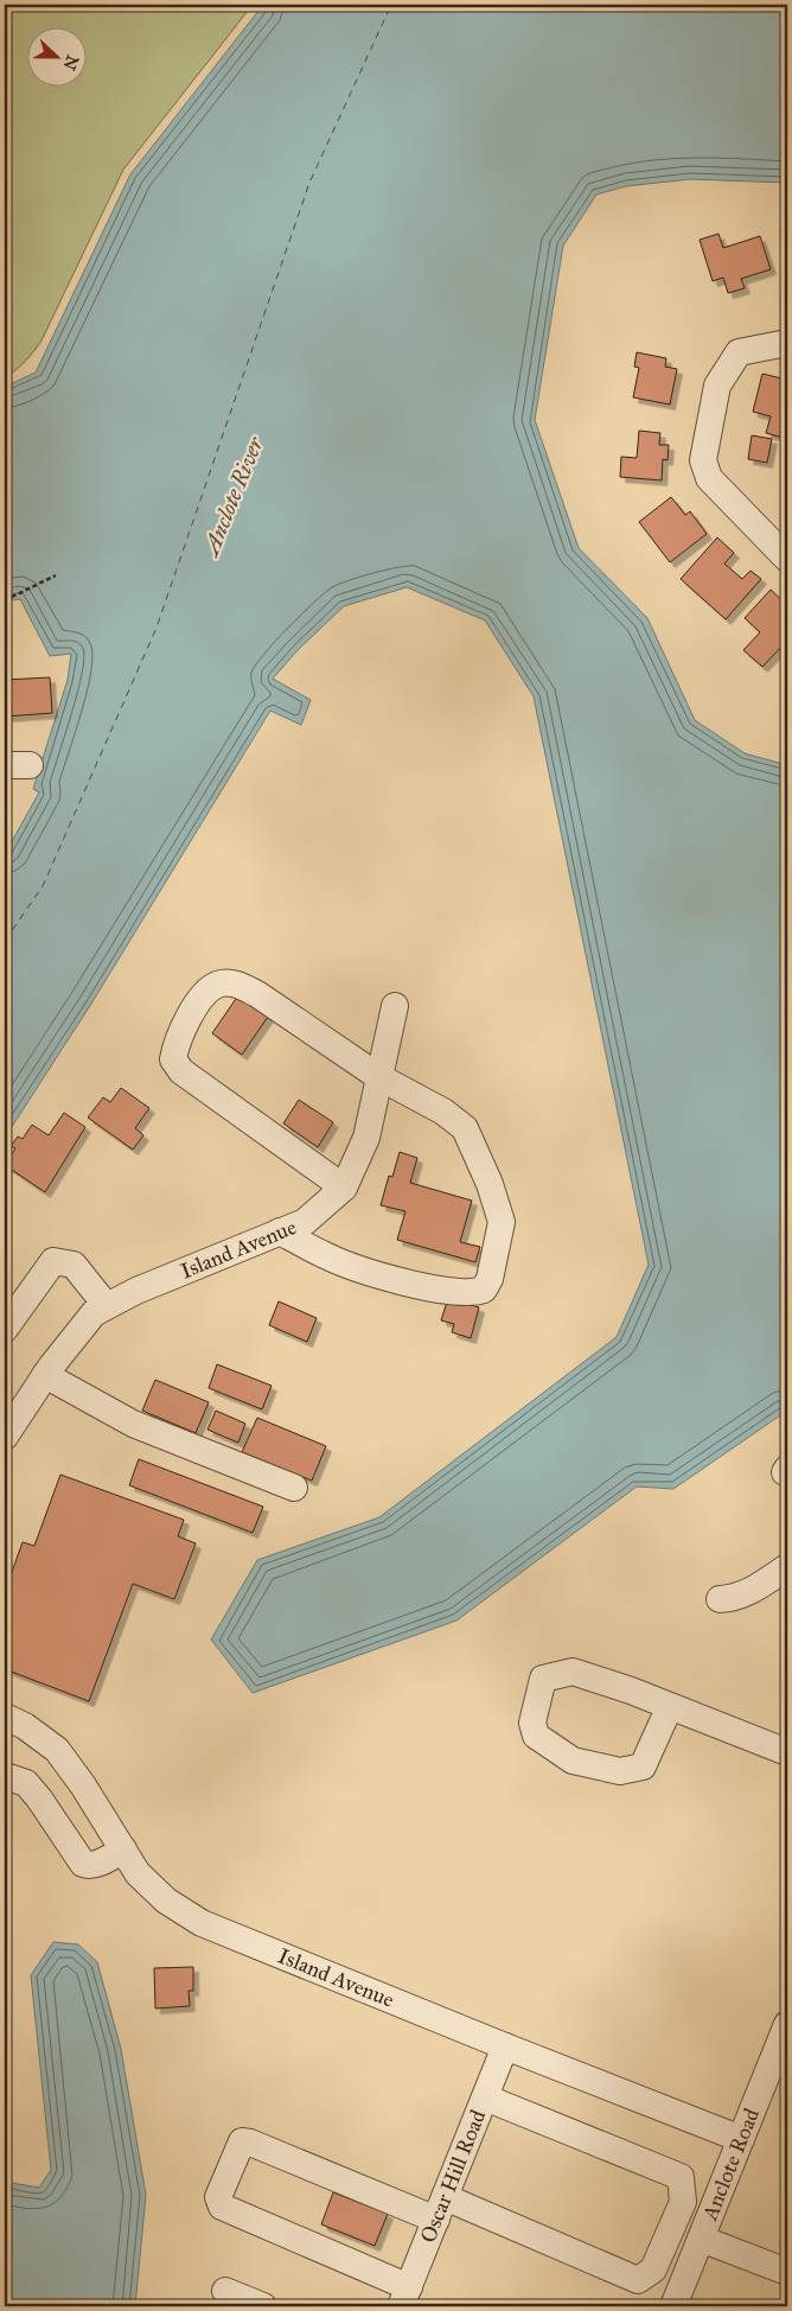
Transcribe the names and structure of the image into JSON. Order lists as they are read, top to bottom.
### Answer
{
  "streets": {
    "street": ["Island Avenue", "Anclote Road", "Oscar Hill Road"]
  },
  "crossings": [
    ["Island Avenue", "Anclote Road"],
    ["Island Avenue", "Oscar Hill Road"]
  ],
  "water": ["Anclote River"],
  "north": "right"
}
